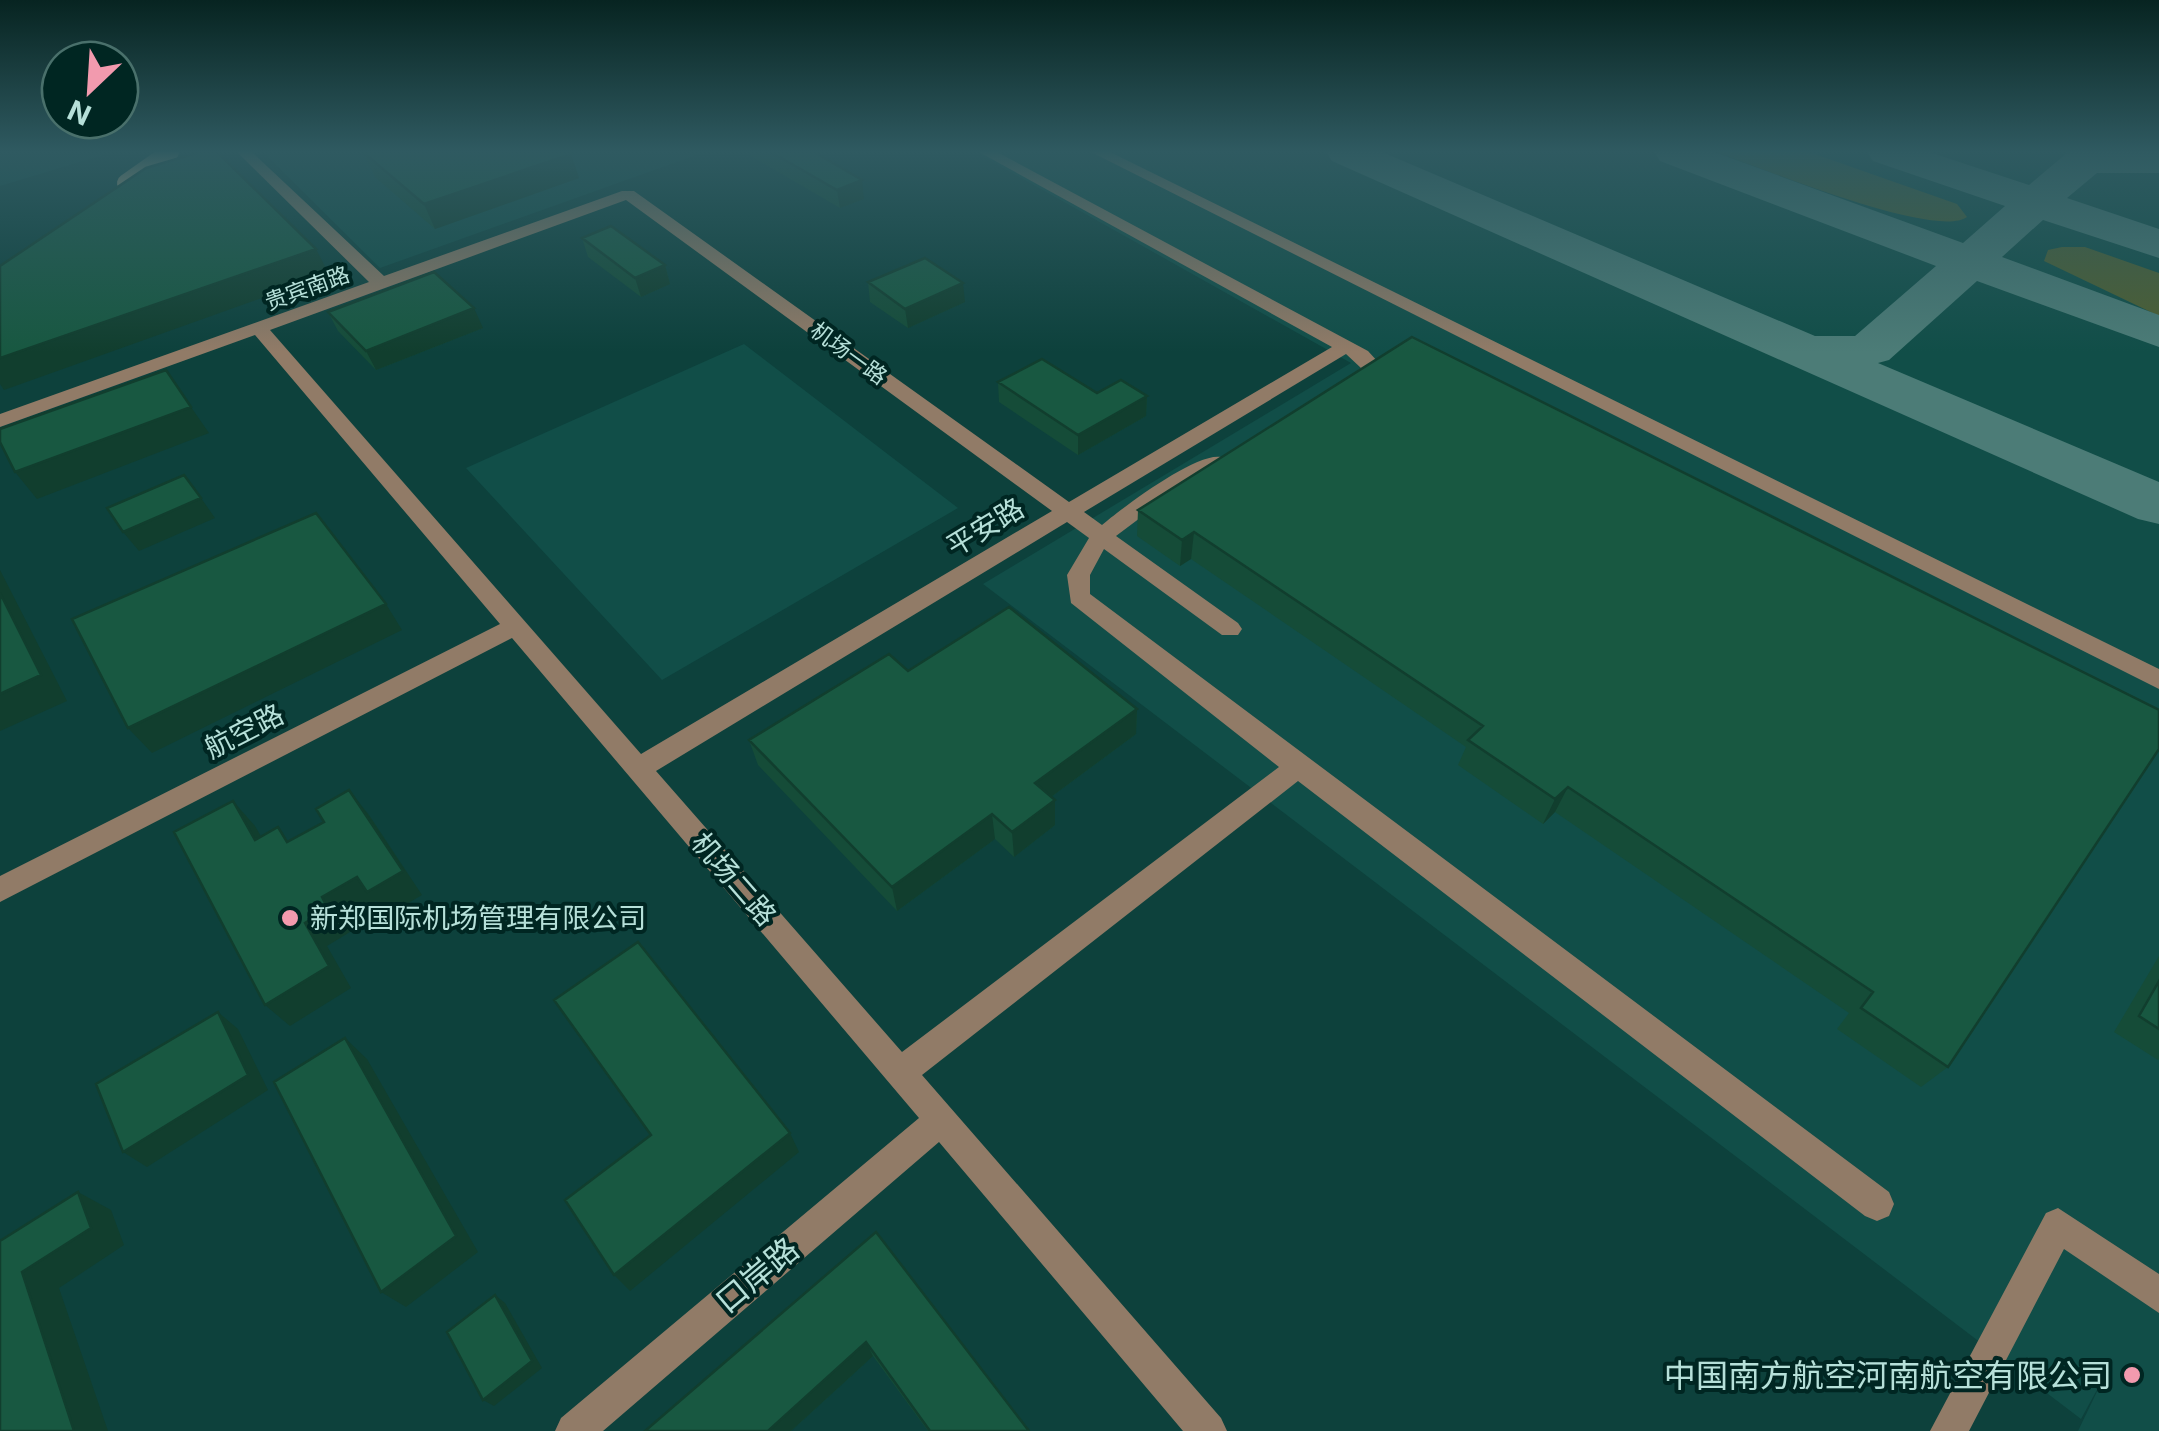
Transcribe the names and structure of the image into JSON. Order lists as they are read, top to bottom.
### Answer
{
  "streets": {
    "street": [
      "贵宾南路",
      "机场一路",
      "平安路",
      "航空路",
      "机场二路",
      "口岸路"
    ]
  },
  "crossings": [
    ["贵宾南路", "机场二路"],
    ["机场一路", "平安路"],
    ["平安路", "机场二路"],
    ["航空路", "机场二路"],
    ["机场二路", "口岸路"]
  ],
  "places": ["新郑国际机场管理有限公司", "中国南方航空河南航空有限公司"],
  "north": "bottom left"
}
